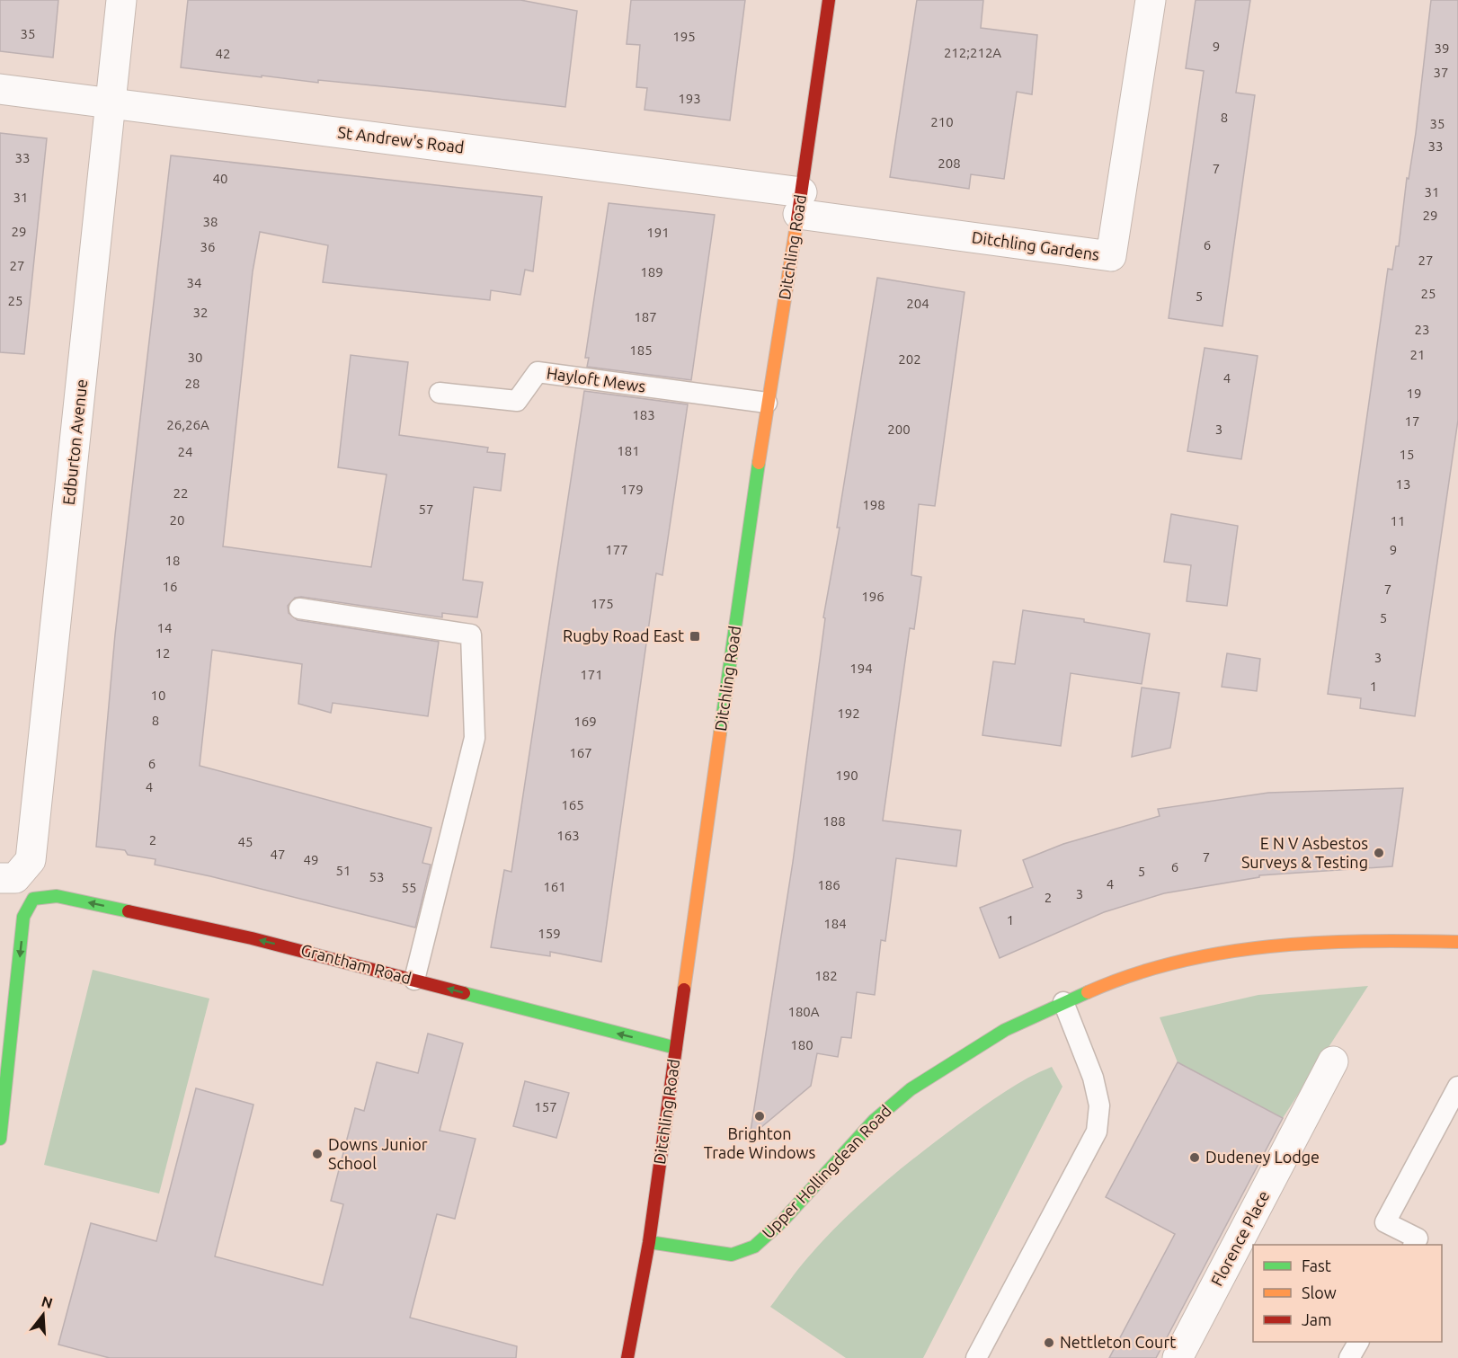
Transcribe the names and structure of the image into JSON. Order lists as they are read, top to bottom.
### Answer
{
  "streets": {
    "street": [
      "St Andrew's Road",
      "Ditchling Gardens",
      "Ditchling Road",
      "Edburton Avenue",
      "Grantham Road",
      "Upper Hollingdean Road",
      "Florence Place"
    ],
    "lane": ["Hayloft Mews"]
  },
  "crossings": [
    ["St Andrew's Road", "Ditchling Gardens"],
    ["St Andrew's Road", "Ditchling Road"],
    ["St Andrew's Road", "Edburton Avenue"],
    ["Ditchling Gardens", "Ditchling Road"],
    ["Ditchling Road", "Hayloft Mews"],
    ["Ditchling Road", "Grantham Road"],
    ["Ditchling Road", "Upper Hollingdean Road"],
    ["Edburton Avenue", "Grantham Road"]
  ],
  "one_way": ["Grantham Road"],
  "places": {
    "transit": ["Rugby Road East"],
    "other": [
      "E N V Asbestos Surveys & Testing",
      "Brighton Trade Windows",
      "Downs Junior School",
      "Dudeney Lodge",
      "Nettleton Court"
    ]
  },
  "house_numbers": [
    "35",
    "195",
    "9",
    "39",
    "212;212A",
    "42",
    "37",
    "193",
    "8",
    "210",
    "35",
    "33",
    "33",
    "208",
    "7",
    "40",
    "31",
    "31",
    "29",
    "38",
    "29",
    "191",
    "6",
    "36",
    "27",
    "27",
    "189",
    "34",
    "25",
    "5",
    "25",
    "204",
    "32",
    "187",
    "23",
    "185",
    "21",
    "30",
    "202",
    "4",
    "28",
    "19",
    "183",
    "17",
    "26,26A",
    "200",
    "3",
    "181",
    "24",
    "15",
    "13",
    "179",
    "22",
    "198",
    "57",
    "20",
    "11",
    "177",
    "9",
    "18",
    "16",
    "7",
    "196",
    "175",
    "5",
    "14",
    "12",
    "3",
    "194",
    "171",
    "1",
    "10",
    "192",
    "8",
    "169",
    "167",
    "6",
    "190",
    "4",
    "165",
    "188",
    "163",
    "2",
    "45",
    "47",
    "7",
    "49",
    "6",
    "51",
    "5",
    "53",
    "4",
    "186",
    "161",
    "55",
    "3",
    "2",
    "1",
    "184",
    "159",
    "182",
    "180A",
    "180",
    "157"
  ],
  "legend": ["Fast", "Slow", "Jam"],
  "north": "top"
}
